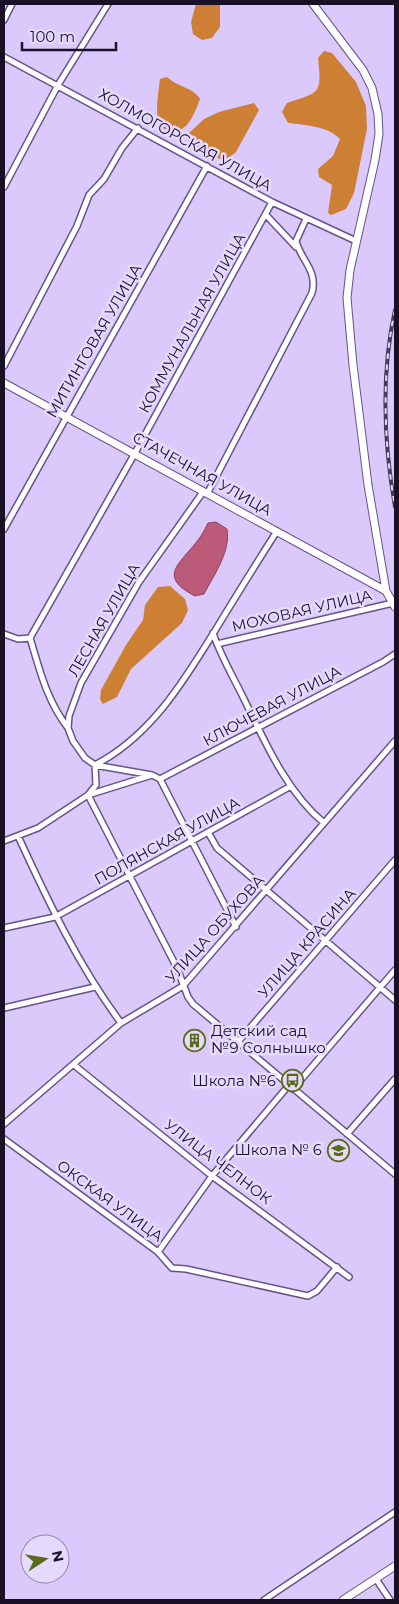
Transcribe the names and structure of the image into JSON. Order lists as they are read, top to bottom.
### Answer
{
  "streets": {
    "street": [
      "ХОЛМОГОРСКАЯ УЛИЦА",
      "КОММУНАЛЬНАЯ УЛИЦА",
      "МИТИНГОВАЯ УЛИЦА",
      "СТАЧЕЧНАЯ УЛИЦА",
      "МОХОВАЯ УЛИЦА",
      "ЛЕСНАЯ УЛИЦА",
      "КЛЮЧЕВАЯ УЛИЦА",
      "ПОЛЯНСКАЯ УЛИЦА",
      "УЛИЦА ОБУХОВА",
      "УЛИЦА КРАСИНА",
      "УЛИЦА ЧЕЛНОК",
      "ОКСКАЯ УЛИЦА"
    ]
  },
  "crossings": [
    ["ХОЛМОГОРСКАЯ УЛИЦА", "КОММУНАЛЬНАЯ УЛИЦА"],
    ["ХОЛМОГОРСКАЯ УЛИЦА", "МИТИНГОВАЯ УЛИЦА"],
    ["КОММУНАЛЬНАЯ УЛИЦА", "СТАЧЕЧНАЯ УЛИЦА"],
    ["КОММУНАЛЬНАЯ УЛИЦА", "ЛЕСНАЯ УЛИЦА"],
    ["МИТИНГОВАЯ УЛИЦА", "СТАЧЕЧНАЯ УЛИЦА"],
    ["СТАЧЕЧНАЯ УЛИЦА", "ЛЕСНАЯ УЛИЦА"],
    ["УЛИЦА ОБУХОВА", "УЛИЦА ЧЕЛНОК"],
    ["УЛИЦА ЧЕЛНОК", "ОКСКАЯ УЛИЦА"]
  ],
  "places": {
    "building": ["Детский сад №9 Солнышко"],
    "bus stop": ["Школа №6"],
    "school or university": ["Школа № 6"]
  },
  "scale_bar": "100 m",
  "north": "right"
}
